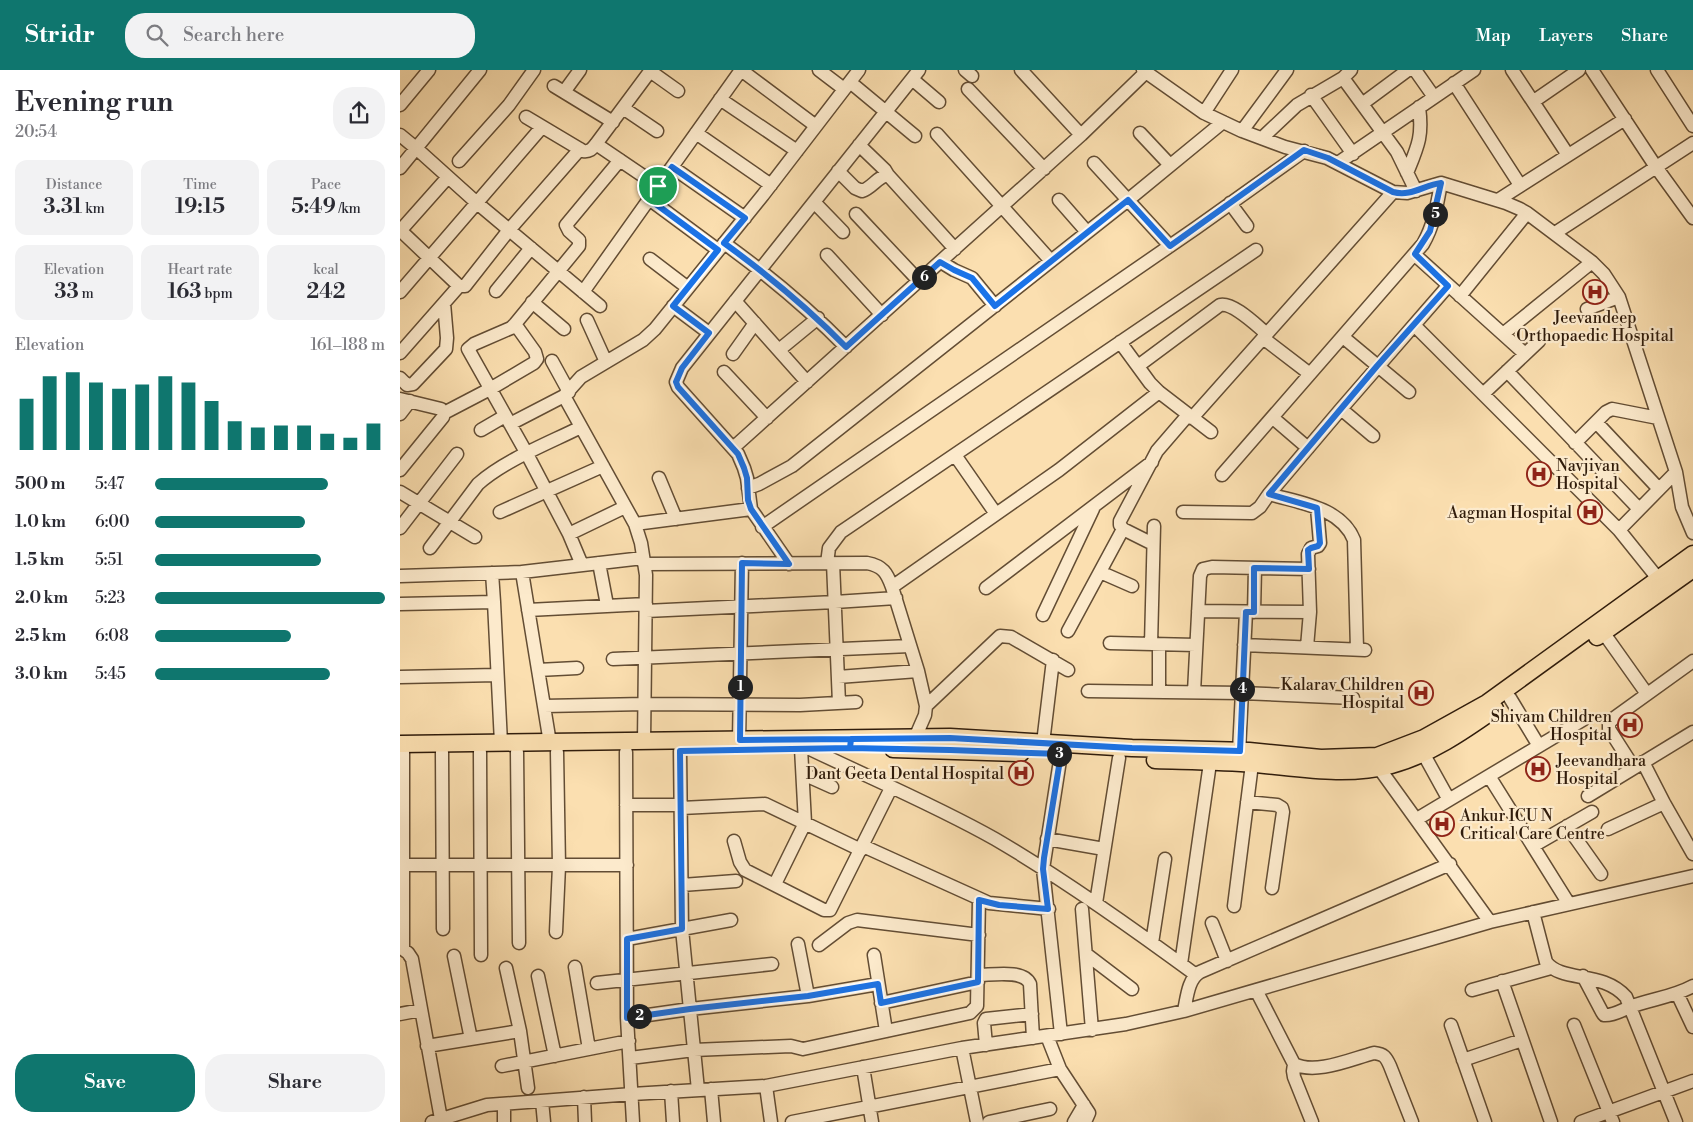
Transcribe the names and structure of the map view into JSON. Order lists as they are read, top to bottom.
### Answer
{
  "places": {
    "hospital": [
      "Jeevandeep Orthopaedic Hospital",
      "Navjivan Hospital",
      "Aagman Hospital",
      "Kalarav Children Hospital",
      "Shivam Children Hospital",
      "Jeevandhara Hospital",
      "Dant Geeta Dental Hospital",
      "Ankur ICU N Critical Care Centre"
    ]
  },
  "page": {
    "header": "Stridr",
    "search": "Search here",
    "nav": ["Map", "Layers", "Share"],
    "heading": ["Evening run", "20:54"],
    "stats": [
      ["Distance", "3.31 km"],
      ["Time", "19:15"],
      ["Pace", "5:49 /km"],
      ["Elevation", "33 m"],
      ["Heart rate", "163 bpm"],
      ["kcal", "242"]
    ],
    "pins": [
      "5",
      "6",
      "1",
      "4",
      "3",
      "2"
    ],
    "chart": ["Elevation", "161–188 m"],
    "list": [
      {
        "name": "500 m",
        "note": "5:47"
      },
      {
        "name": "1.0 km",
        "note": "6:00"
      },
      {
        "name": "1.5 km",
        "note": "5:51"
      },
      {
        "name": "2.0 km",
        "note": "5:23"
      },
      {
        "name": "2.5 km",
        "note": "6:08"
      },
      {
        "name": "3.0 km",
        "note": "5:45"
      }
    ],
    "buttons": ["Save", "Share"]
  }
}
